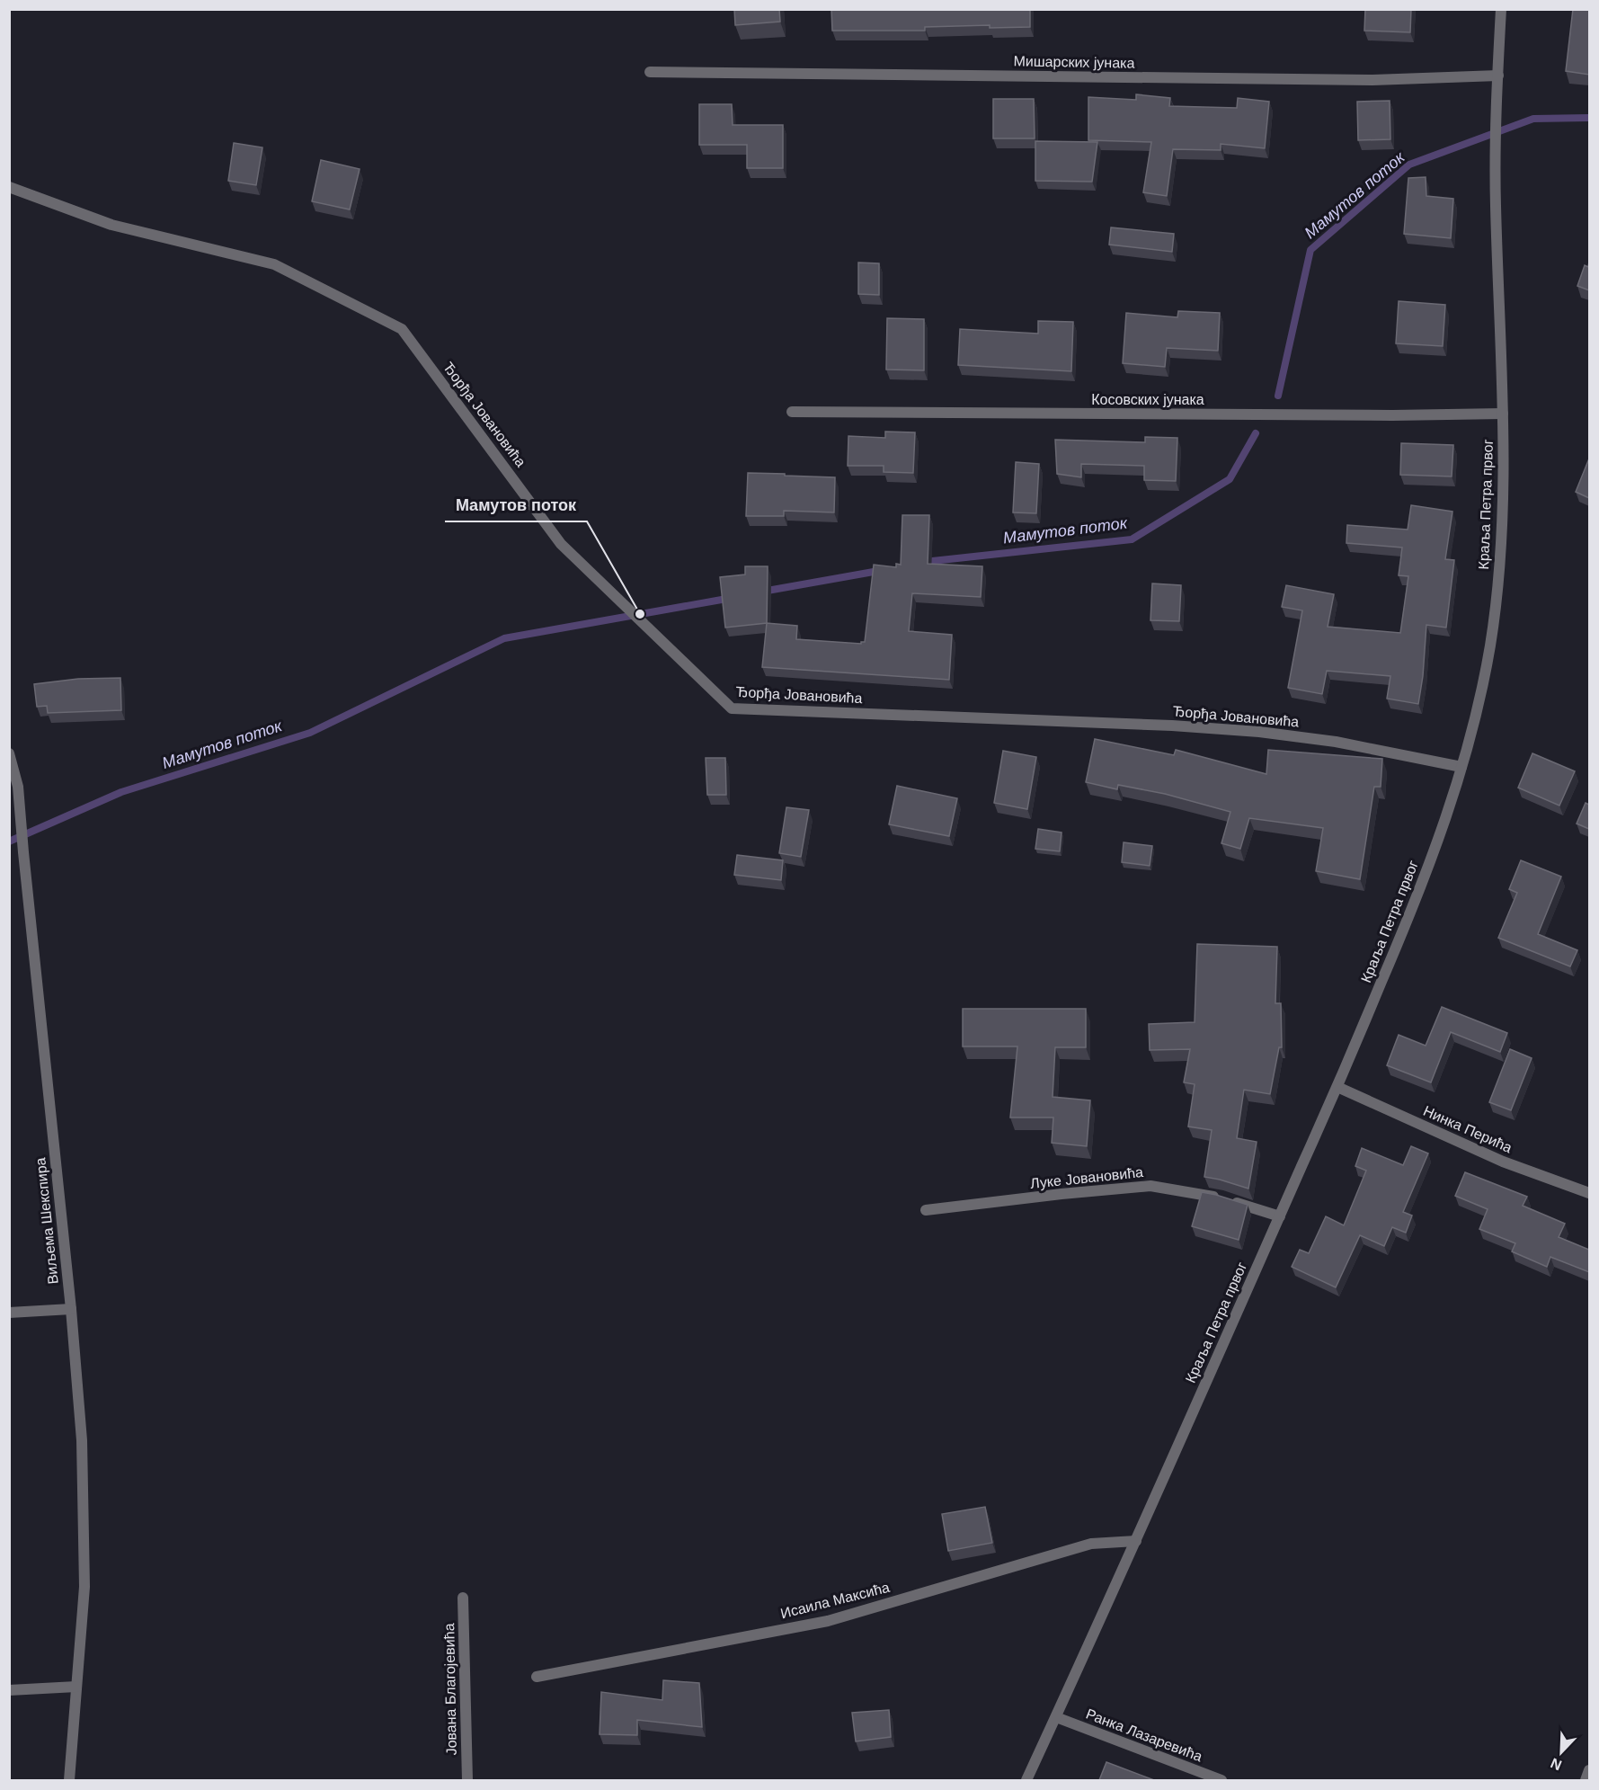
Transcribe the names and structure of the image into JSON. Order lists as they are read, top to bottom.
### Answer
{
  "streets": {
    "street": [
      "Мишарских јунака",
      "Косовских јунака",
      "Ђорђа Јовановића",
      "Краља Петра првог",
      "Нинка Перића",
      "Луке Јовановића",
      "Виљема Шекспира",
      "Исаила Максића",
      "Јована Благојевића",
      "Ранка Лазаревића"
    ]
  },
  "crossings": [
    ["Мишарских јунака", "Краља Петра првог"],
    ["Косовских јунака", "Краља Петра првог"],
    ["Ђорђа Јовановића", "Краља Петра првог"],
    ["Краља Петра првог", "Нинка Перића"],
    ["Краља Петра првог", "Луке Јовановића"],
    ["Краља Петра првог", "Исаила Максића"],
    ["Краља Петра првог", "Ранка Лазаревића"]
  ],
  "water": ["Мамутов поток"],
  "places": ["Мамутов поток"],
  "north": "bottom left"
}
